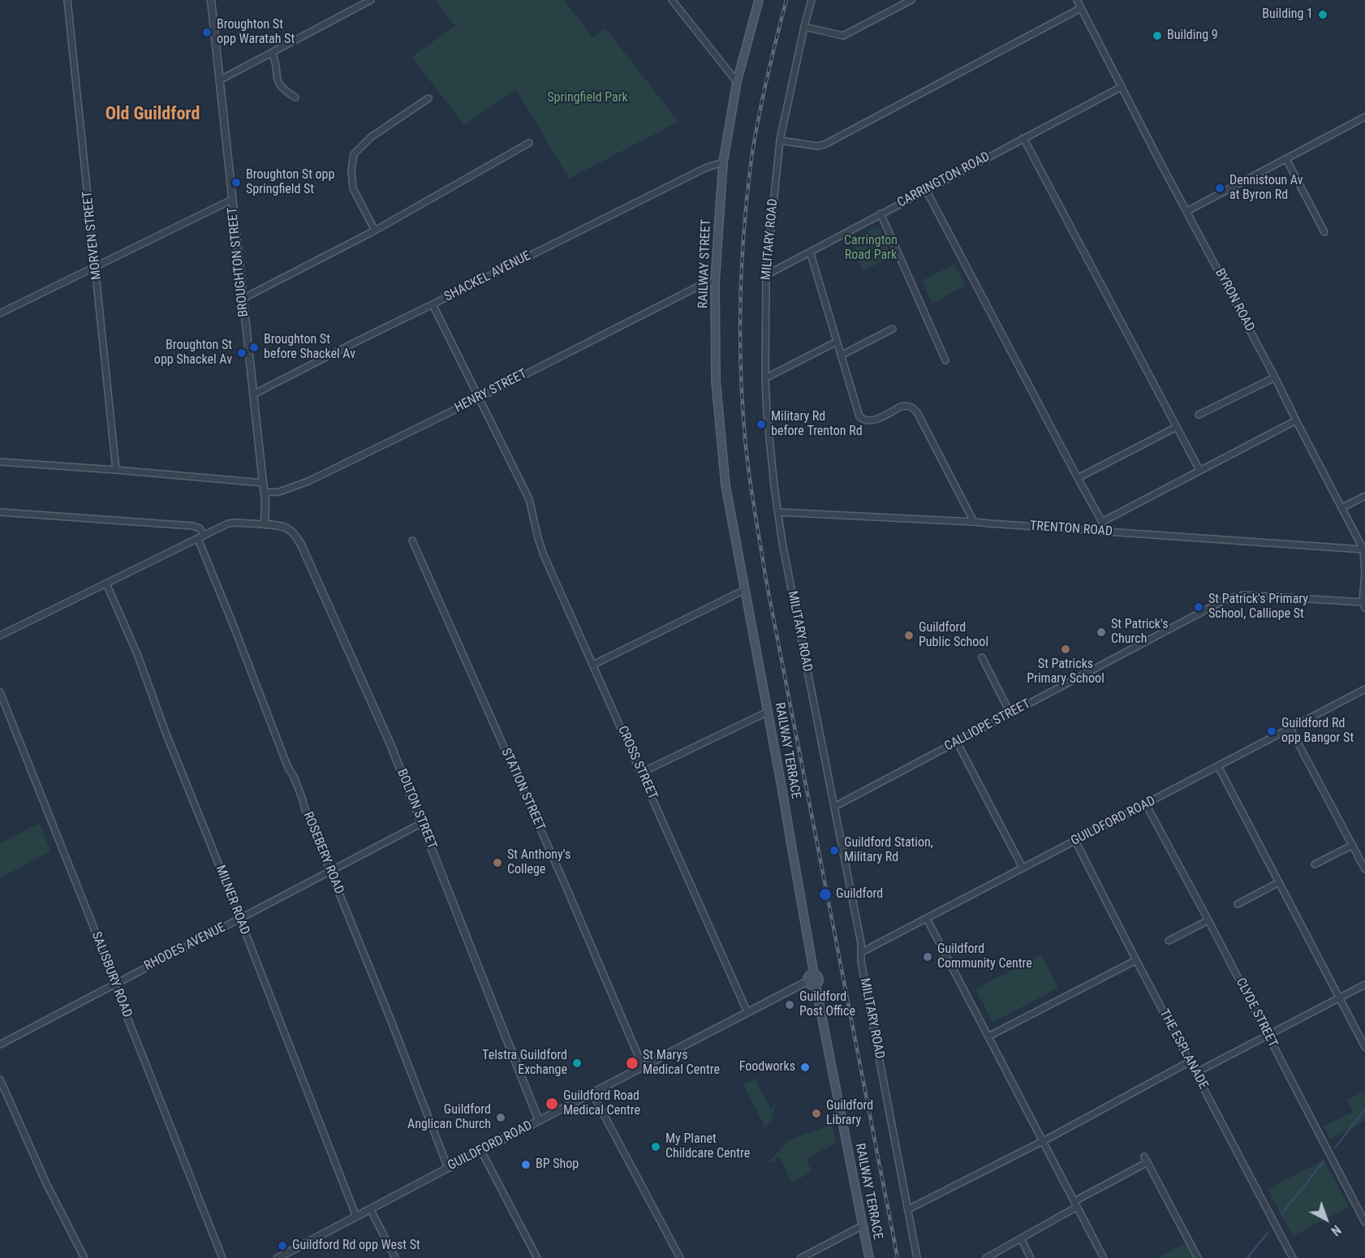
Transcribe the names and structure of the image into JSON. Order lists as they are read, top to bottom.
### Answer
{
  "streets": {
    "main road": ["RAILWAY STREET", "RAILWAY TERRACE"],
    "street": [
      "CARRINGTON ROAD",
      "MORVEN STREET",
      "MILITARY ROAD",
      "BROUGHTON STREET",
      "SHACKEL AVENUE",
      "BYRON ROAD",
      "HENRY STREET",
      "TRENTON ROAD",
      "CALLIOPE STREET",
      "CROSS STREET",
      "STATION STREET",
      "BOLTON STREET",
      "GUILDFORD ROAD",
      "ROSEBERY ROAD",
      "MILNER ROAD",
      "RHODES AVENUE",
      "SALISBURY ROAD",
      "CLYDE STREET",
      "THE ESPLANADE"
    ]
  },
  "crossings": [
    ["CARRINGTON ROAD", "MILITARY ROAD"],
    ["CARRINGTON ROAD", "BYRON ROAD"],
    ["MILITARY ROAD", "TRENTON ROAD"],
    ["MILITARY ROAD", "CALLIOPE STREET"],
    ["MILITARY ROAD", "GUILDFORD ROAD"],
    ["BROUGHTON STREET", "SHACKEL AVENUE"],
    ["BROUGHTON STREET", "HENRY STREET"],
    ["BROUGHTON STREET", "BOLTON STREET"],
    ["RAILWAY STREET", "SHACKEL AVENUE"],
    ["RAILWAY STREET", "HENRY STREET"],
    ["RAILWAY STREET", "RAILWAY TERRACE"],
    ["SHACKEL AVENUE", "CROSS STREET"],
    ["BYRON ROAD", "TRENTON ROAD"],
    ["BYRON ROAD", "CALLIOPE STREET"],
    ["HENRY STREET", "CROSS STREET"],
    ["RAILWAY TERRACE", "GUILDFORD ROAD"],
    ["CROSS STREET", "GUILDFORD ROAD"],
    ["STATION STREET", "GUILDFORD ROAD"],
    ["BOLTON STREET", "GUILDFORD ROAD"],
    ["BOLTON STREET", "RHODES AVENUE"],
    ["GUILDFORD ROAD", "ROSEBERY ROAD"],
    ["GUILDFORD ROAD", "MILNER ROAD"],
    ["GUILDFORD ROAD", "CLYDE STREET"],
    ["GUILDFORD ROAD", "THE ESPLANADE"],
    ["ROSEBERY ROAD", "RHODES AVENUE"],
    ["MILNER ROAD", "RHODES AVENUE"],
    ["RHODES AVENUE", "SALISBURY ROAD"]
  ],
  "districts": ["Old Guildford"],
  "parks": ["Springfield Park", "Carrington Road Park"],
  "places": [
    "Building 1",
    "Broughton St opp Waratah St",
    "Building 9",
    "Broughton St opp Springfield St",
    "Dennistoun Av at Byron Rd",
    "Broughton St before Shackel Av",
    "Broughton St opp Shackel Av",
    "Military Rd before Trenton Rd",
    "St Patrick's Primary School, Calliope St",
    "St Patrick's Church",
    "Guildford Public School",
    "St Patricks Primary School",
    "Guildford Rd opp Bangor St",
    "Guildford Station, Military Rd",
    "St Anthony's College",
    "Guildford",
    "Guildford Community Centre",
    "Guildford Post Office",
    "Telstra Guildford Exchange",
    "St Marys Medical Centre",
    "Foodworks",
    "Guildford Road Medical Centre",
    "Guildford Library",
    "Guildford Anglican Church",
    "My Planet Childcare Centre",
    "BP Shop",
    "Guildford Rd opp West St"
  ],
  "north": "bottom right"
}
